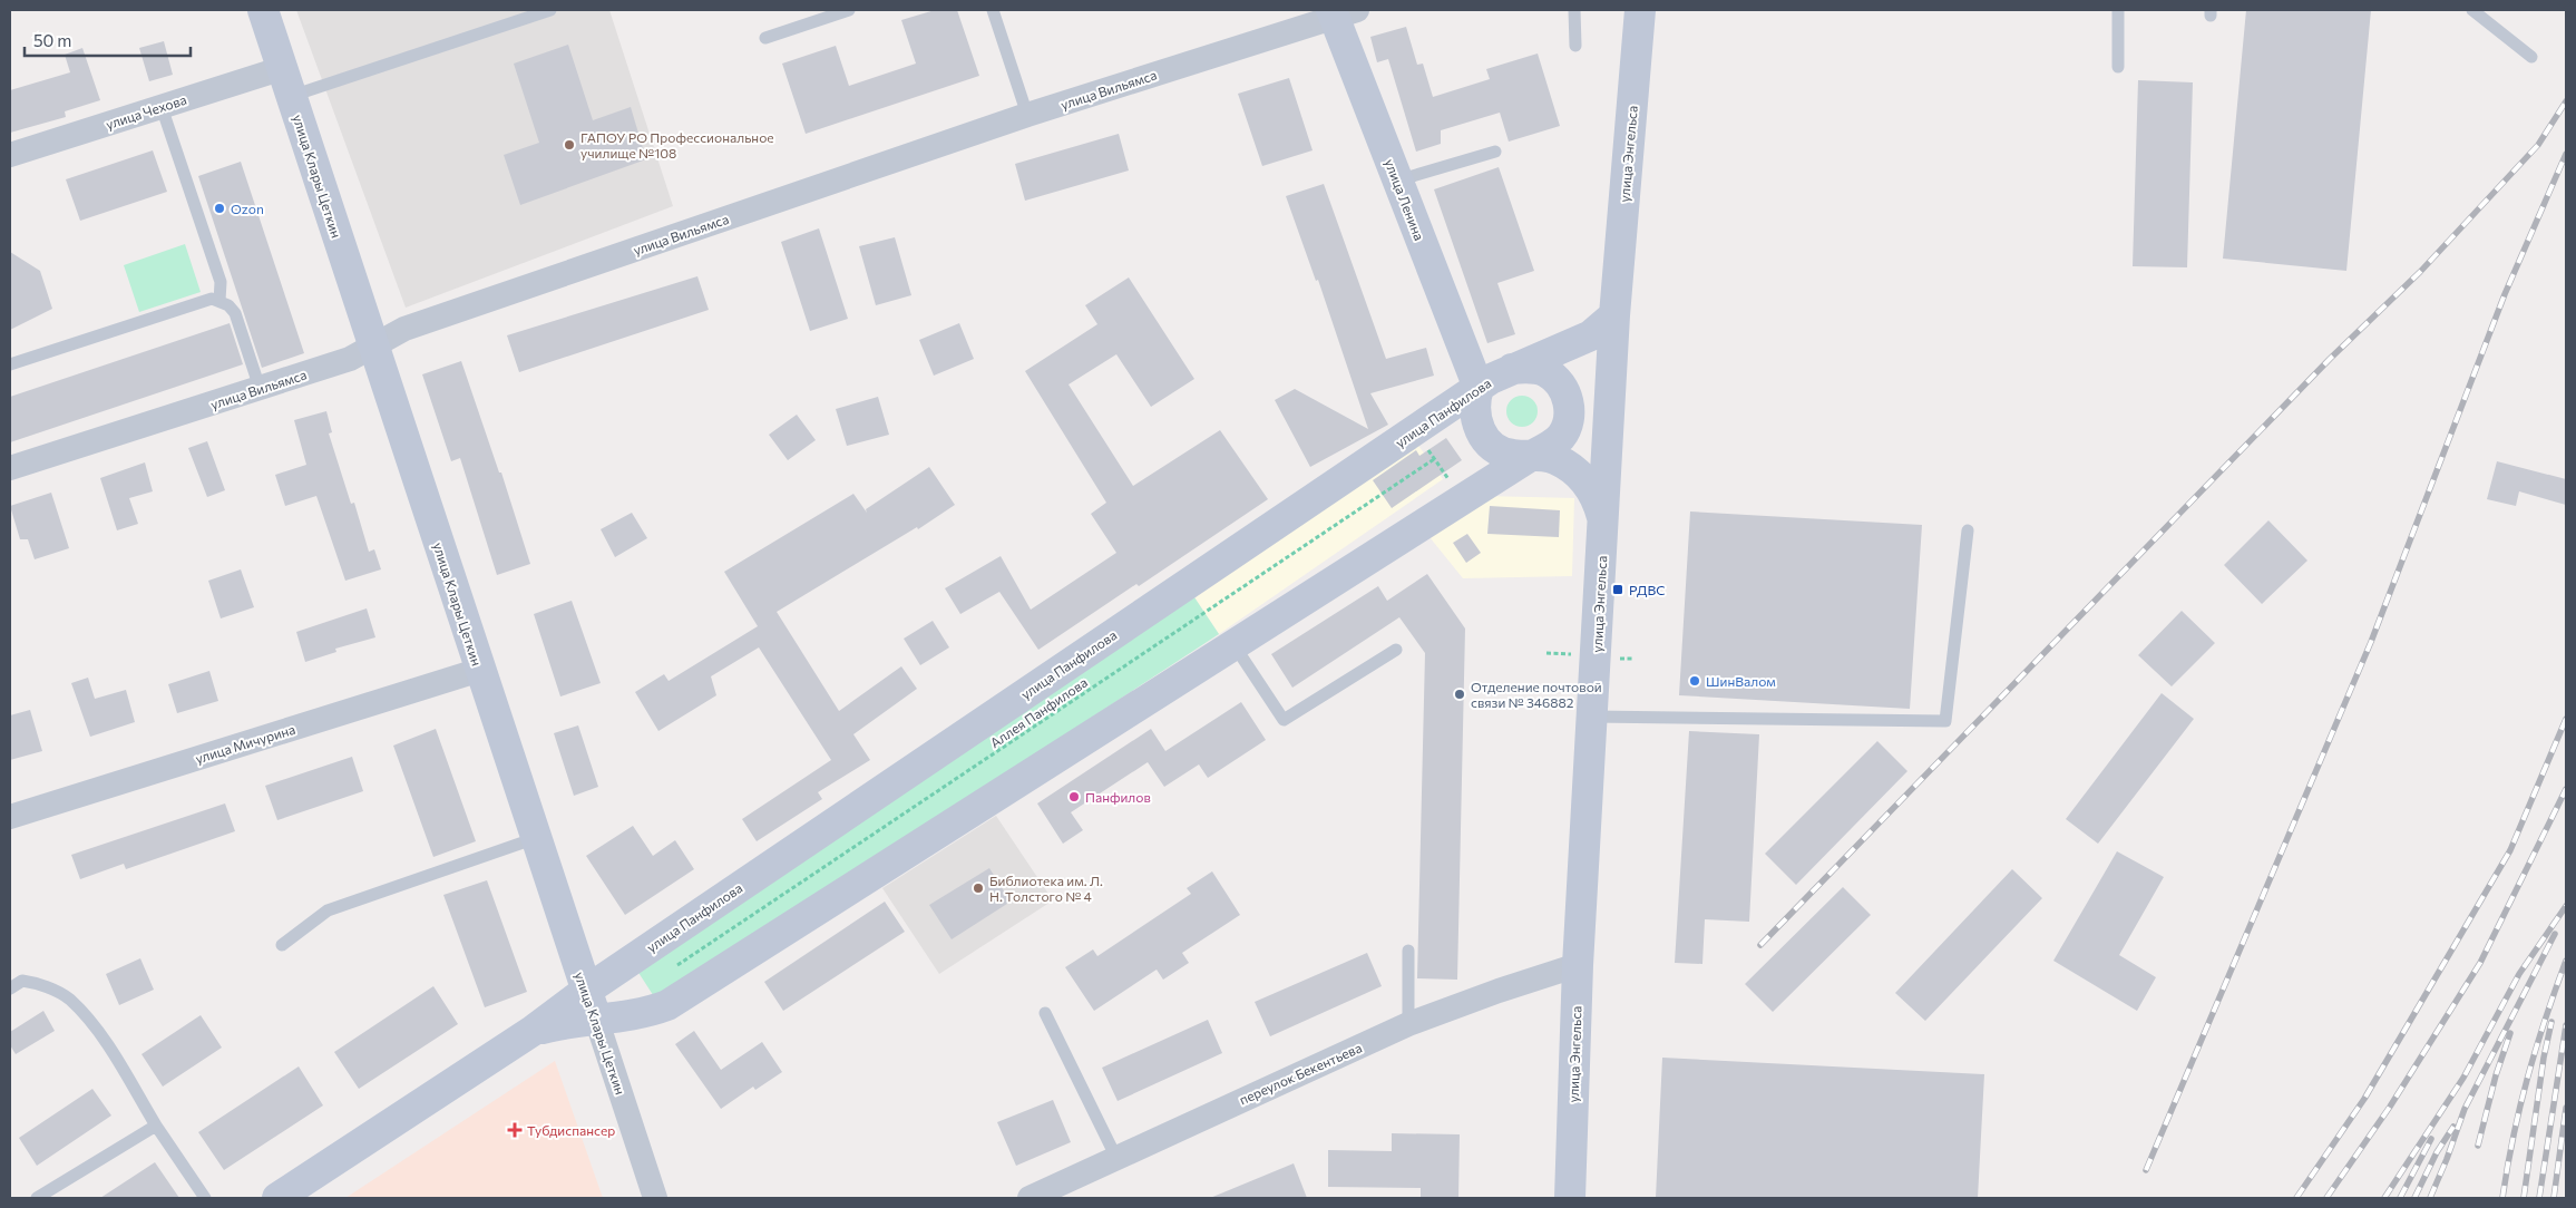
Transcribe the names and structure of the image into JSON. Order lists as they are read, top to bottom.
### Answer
{
  "streets": {
    "street": [
      "улица Вильямса",
      "улица Чехова",
      "улица Энгельса",
      "улица Клары Цеткин",
      "улица Ленина",
      "улица Панфилова",
      "улица Мичурина",
      "переулок Бекентьева"
    ],
    "path": ["Аллея Панфилова"]
  },
  "crossings": [
    ["улица Вильямса", "улица Клары Цеткин"],
    ["улица Вильямса", "улица Ленина"],
    ["улица Чехова", "улица Клары Цеткин"],
    ["улица Энгельса", "улица Панфилова"],
    ["улица Энгельса", "переулок Бекентьева"],
    ["улица Клары Цеткин", "улица Панфилова"],
    ["улица Клары Цеткин", "улица Мичурина"],
    ["улица Ленина", "улица Панфилова"]
  ],
  "places": {
    "other": [
      "ГАПОУ РО Профессиональное училище №108",
      "Ozon",
      "ШинВалом",
      "Отделение почтовой связи № 346882",
      "Панфилов",
      "Библиотека им. Л. Н. Толстого № 4"
    ],
    "transit": ["РДВС"],
    "health": ["Тубдиспансер"]
  },
  "scale_bar": "50 m"
}
